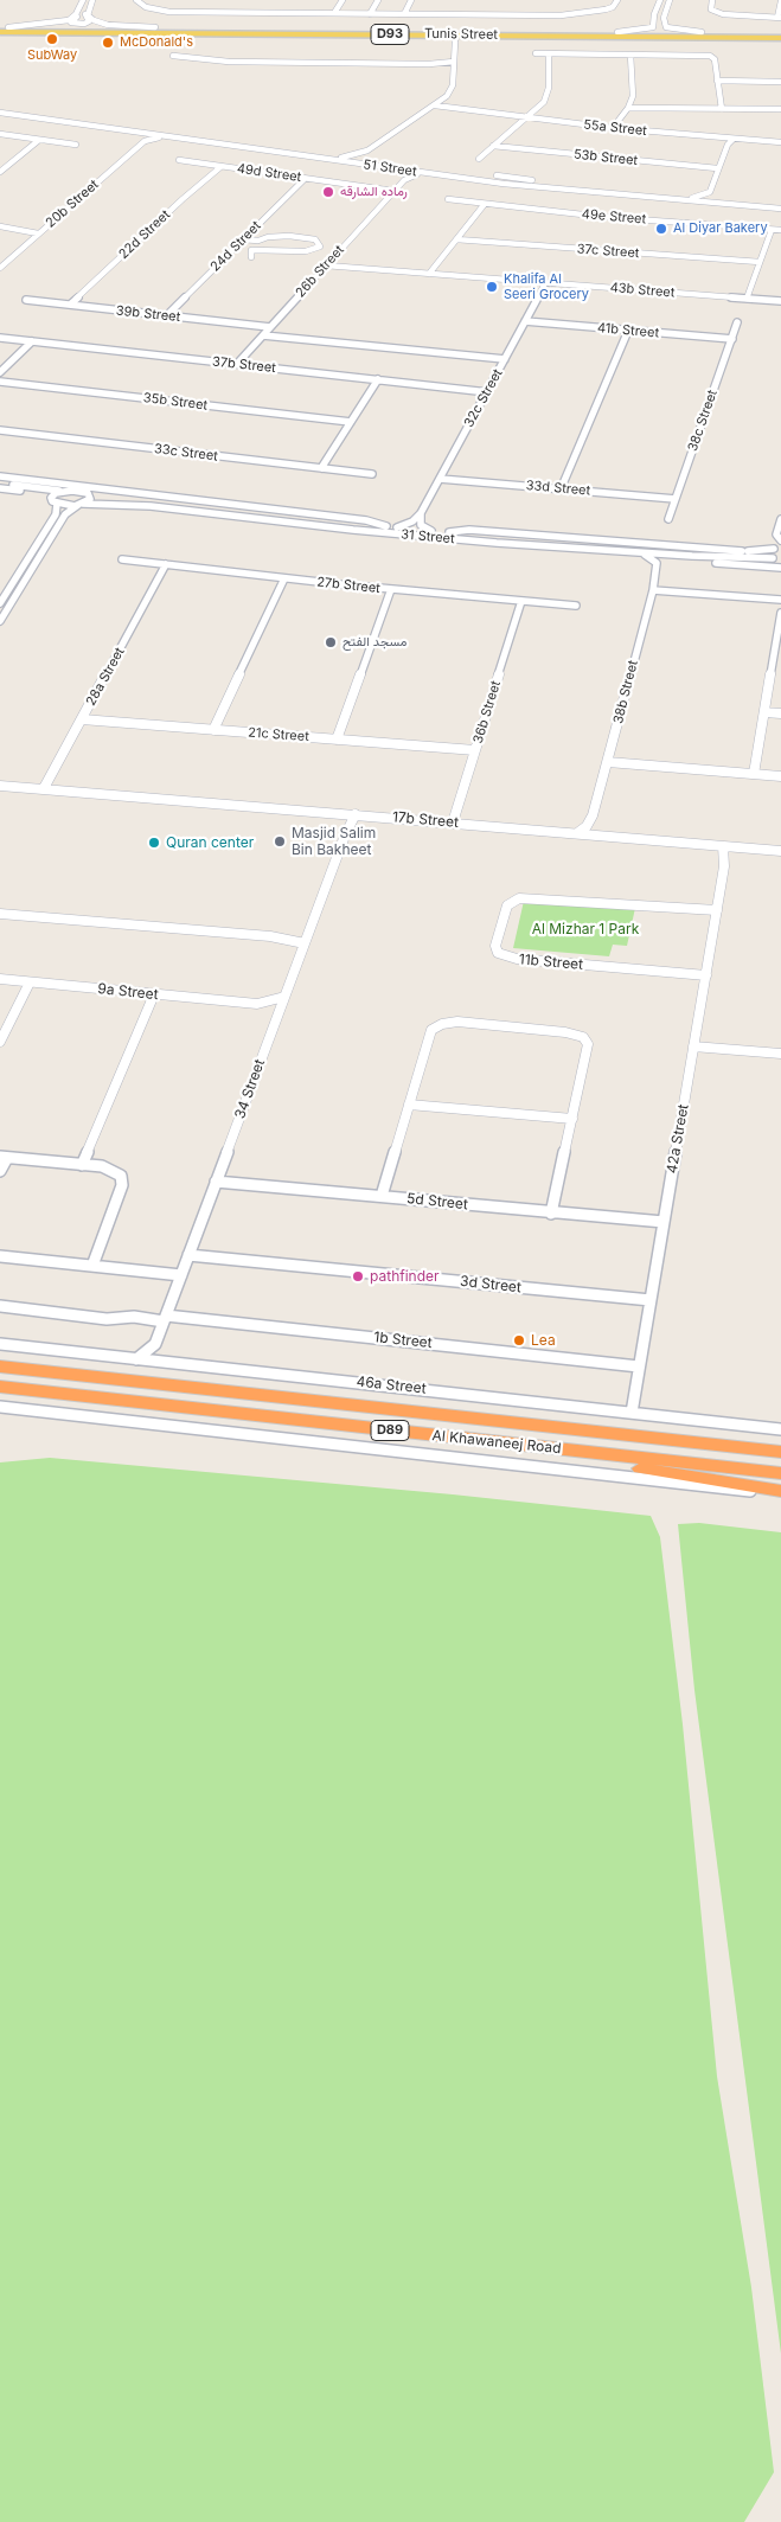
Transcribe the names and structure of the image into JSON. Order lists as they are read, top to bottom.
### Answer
{
  "streets": {
    "highway": ["D89", "Al Khawaneej Road"],
    "main road": ["D93", "Tunis Street"],
    "street": [
      "55a Street",
      "53b Street",
      "51 Street",
      "49d Street",
      "20b Street",
      "49e Street",
      "22d Street",
      "24d Street",
      "37c Street",
      "26b Street",
      "43b Street",
      "39b Street",
      "41b Street",
      "37b Street",
      "32c Street",
      "35b Street",
      "38c Street",
      "33c Street",
      "33d Street",
      "31 Street",
      "27b Street",
      "28a Street",
      "38b Street",
      "36b Street",
      "21c Street",
      "17b Street",
      "11b Street",
      "9a Street",
      "34 Street",
      "42a Street",
      "5d Street",
      "3d Street",
      "1b Street",
      "46a Street"
    ]
  },
  "crossings": [
    ["51 Street", "20b Street"],
    ["49d Street", "22d Street"],
    ["49d Street", "24d Street"],
    ["49d Street", "26b Street"],
    ["22d Street", "39b Street"],
    ["24d Street", "39b Street"],
    ["26b Street", "43b Street"],
    ["26b Street", "39b Street"],
    ["26b Street", "37b Street"],
    ["43b Street", "32c Street"],
    ["41b Street", "32c Street"],
    ["41b Street", "38c Street"],
    ["37b Street", "32c Street"],
    ["32c Street", "33d Street"],
    ["38c Street", "33d Street"],
    ["27b Street", "28a Street"],
    ["27b Street", "36b Street"],
    ["28a Street", "21c Street"],
    ["28a Street", "17b Street"],
    ["38b Street", "17b Street"],
    ["36b Street", "21c Street"],
    ["36b Street", "17b Street"],
    ["17b Street", "34 Street"],
    ["17b Street", "42a Street"],
    ["11b Street", "42a Street"],
    ["9a Street", "34 Street"],
    ["34 Street", "5d Street"],
    ["34 Street", "3d Street"],
    ["34 Street", "1b Street"],
    ["42a Street", "5d Street"],
    ["42a Street", "3d Street"],
    ["42a Street", "1b Street"],
    ["42a Street", "46a Street"]
  ],
  "parks": ["Al Mizhar 1 Park"],
  "places": [
    "SubWay",
    "McDonald's",
    "رماده الشارقه",
    "Al Diyar Bakery",
    "Khalifa Al Seeri Grocery",
    "مسجد الفتح",
    "Masjid Salim Bin Bakheet",
    "Quran center",
    "pathfinder",
    "Lea"
  ]
}
